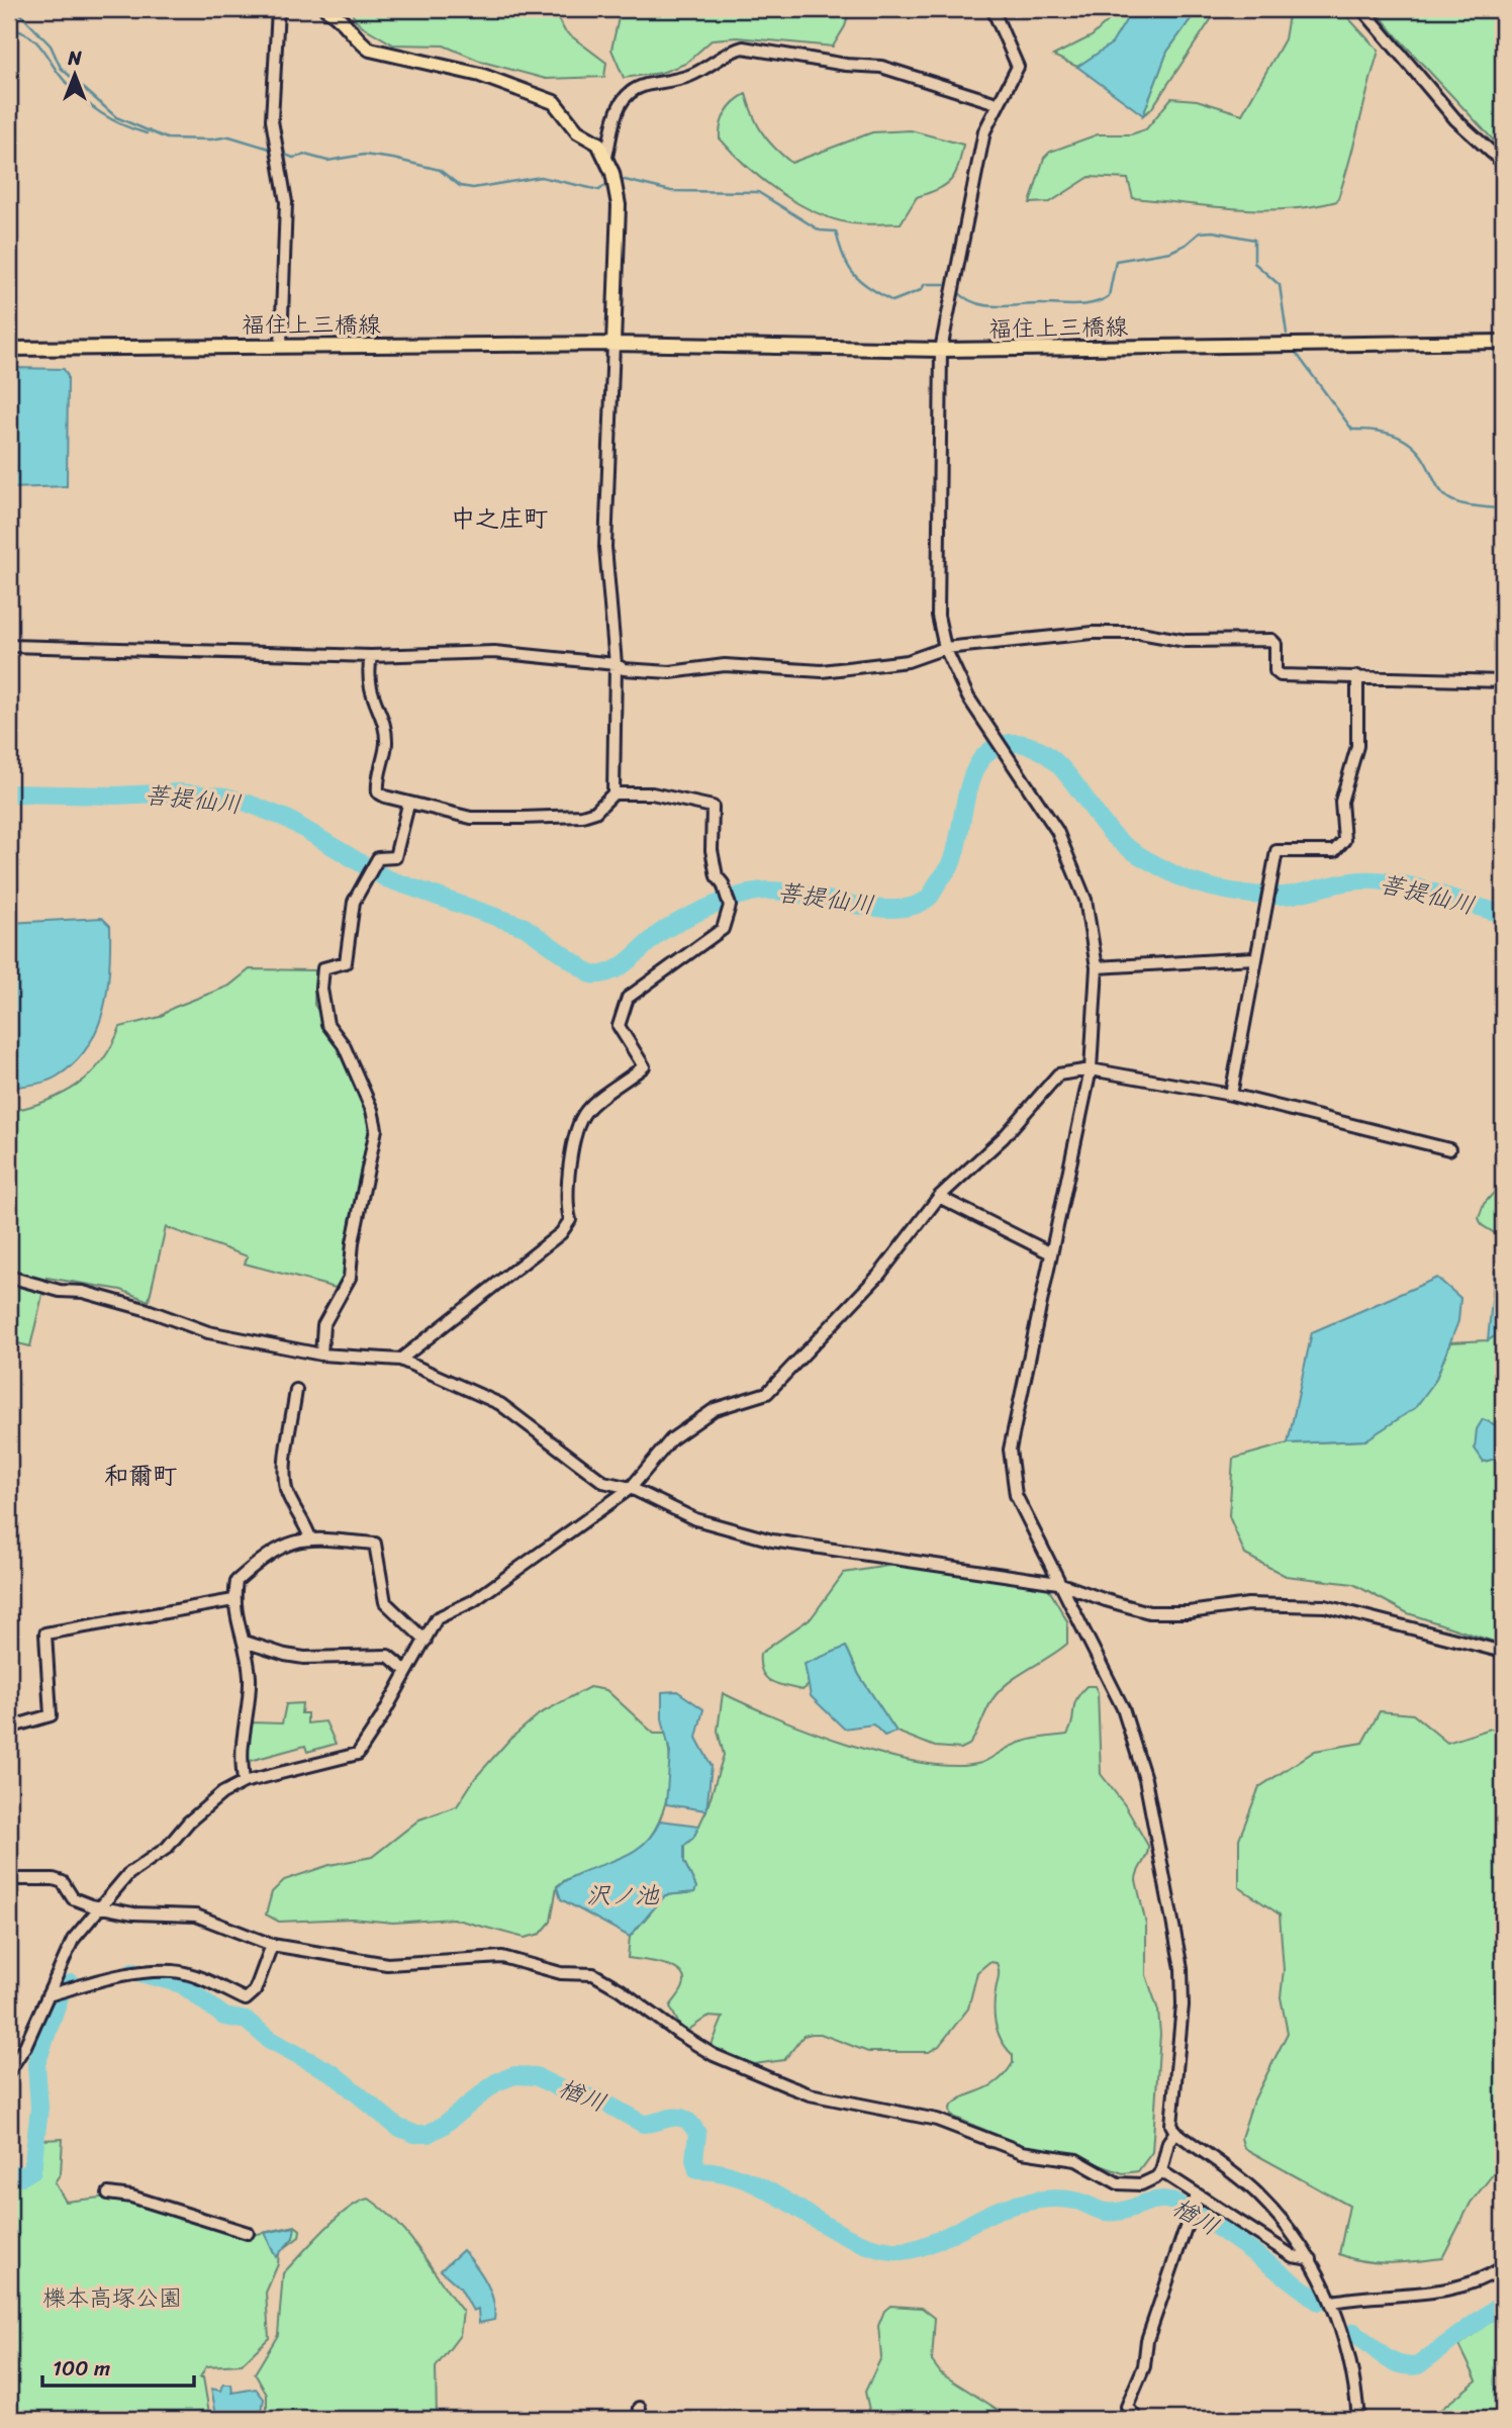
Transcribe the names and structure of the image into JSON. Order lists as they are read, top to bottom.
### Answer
{
  "streets": {
    "main road": ["福住上三橋線"]
  },
  "districts": ["中之庄町", "和爾町"],
  "water": ["菩提仙川", "沢ノ池", "楢川"],
  "parks": ["櫟本高塚公園"],
  "scale_bar": "100 m",
  "north": "top"
}
